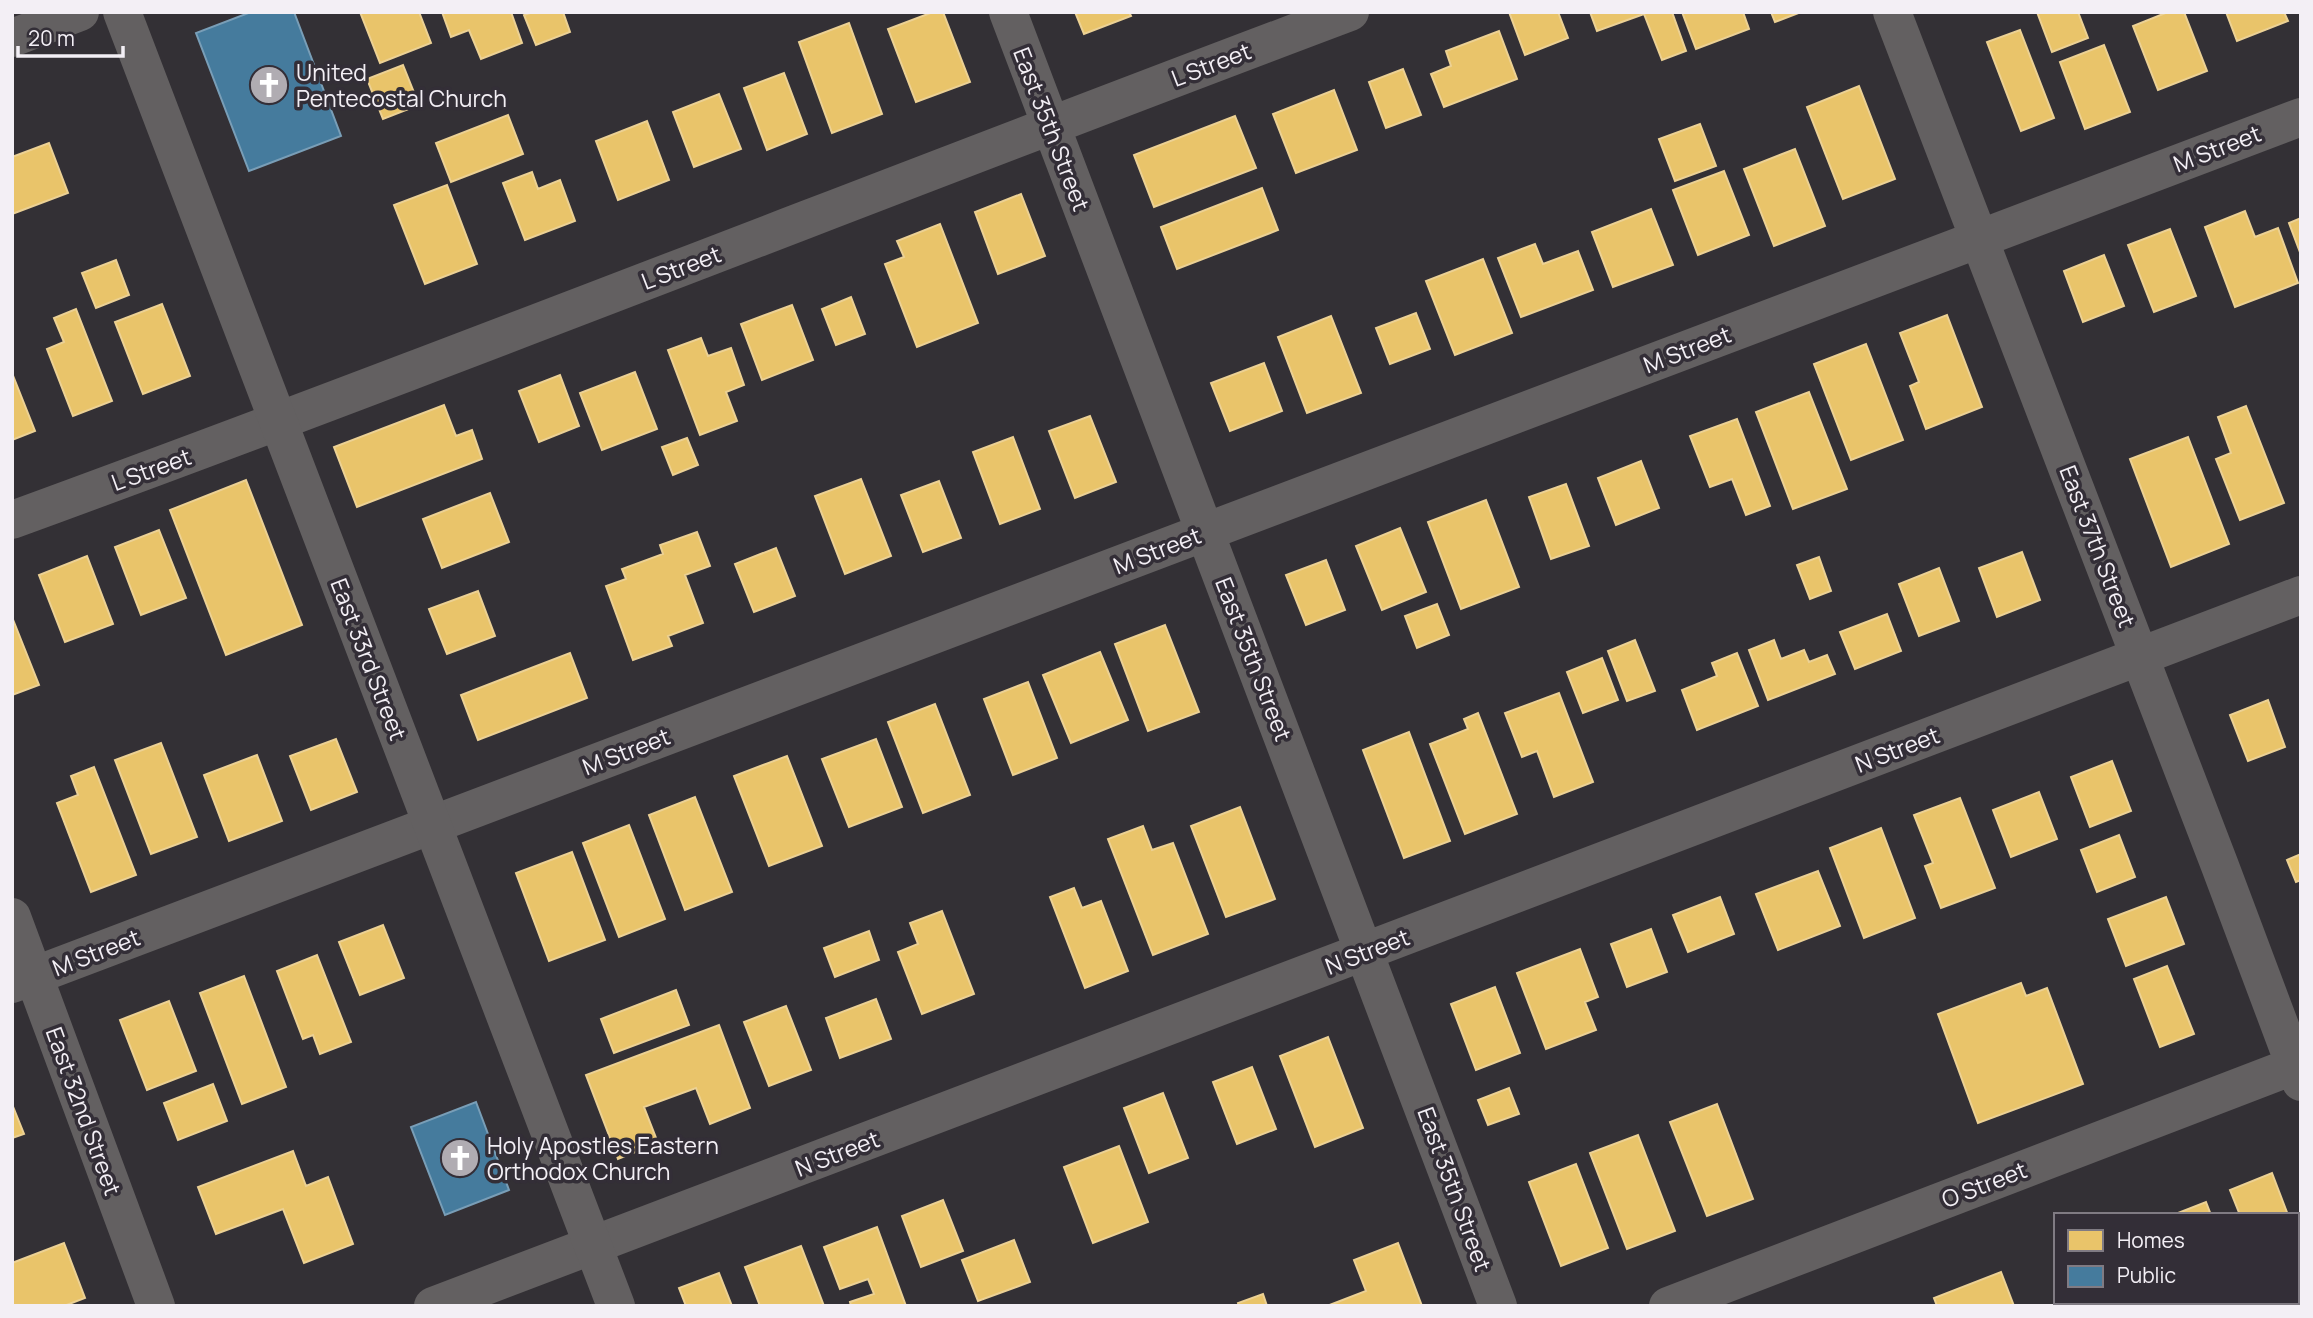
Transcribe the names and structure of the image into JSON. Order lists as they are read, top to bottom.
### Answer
{
  "streets": {
    "street": [
      "L Street",
      "East 35th Street",
      "M Street",
      "East 37th Street",
      "East 33rd Street",
      "N Street",
      "East 32nd Street",
      "O Street"
    ]
  },
  "crossings": [
    ["L Street", "East 35th Street"],
    ["L Street", "East 33rd Street"],
    ["East 35th Street", "M Street"],
    ["East 35th Street", "N Street"],
    ["M Street", "East 37th Street"],
    ["M Street", "East 33rd Street"],
    ["M Street", "East 32nd Street"],
    ["East 37th Street", "N Street"],
    ["East 37th Street", "O Street"],
    ["East 33rd Street", "N Street"]
  ],
  "places": {
    "church": ["United Pentecostal Church", "Holy Apostles Eastern Orthodox Church"]
  },
  "legend": ["Homes", "Public"],
  "scale_bar": "20 m"
}
